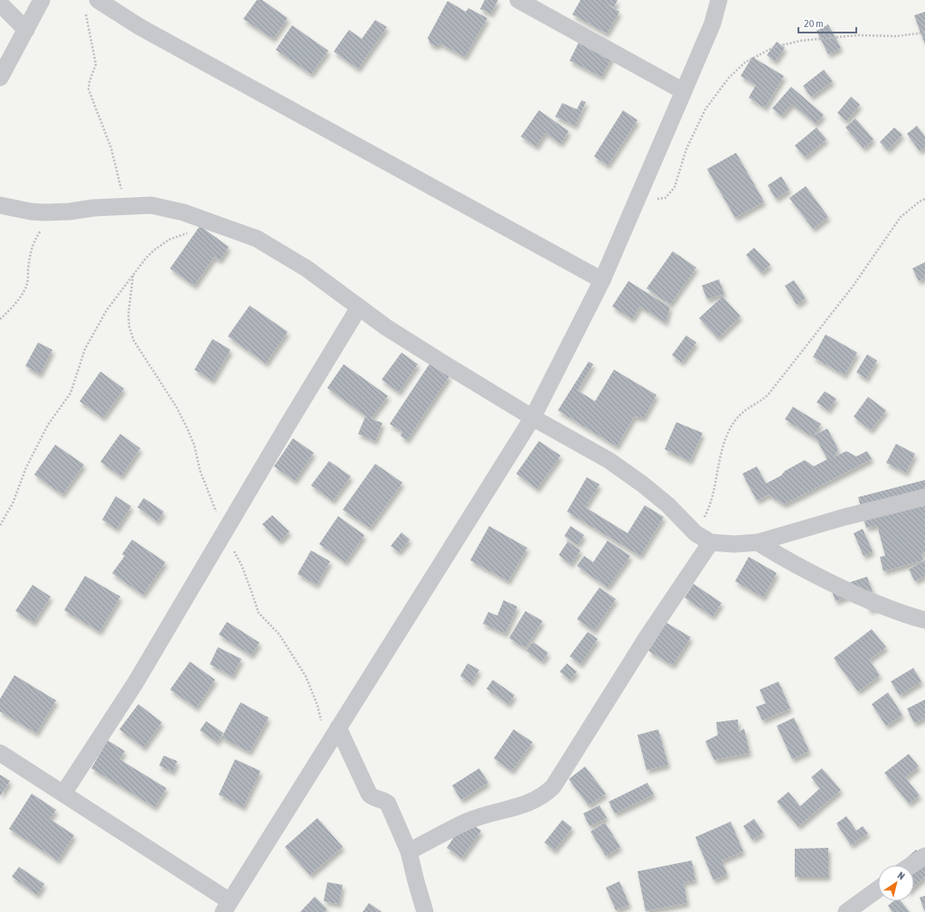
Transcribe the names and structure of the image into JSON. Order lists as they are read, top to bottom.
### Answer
{
  "scale_bar": "20 m",
  "north": "top right"
}
